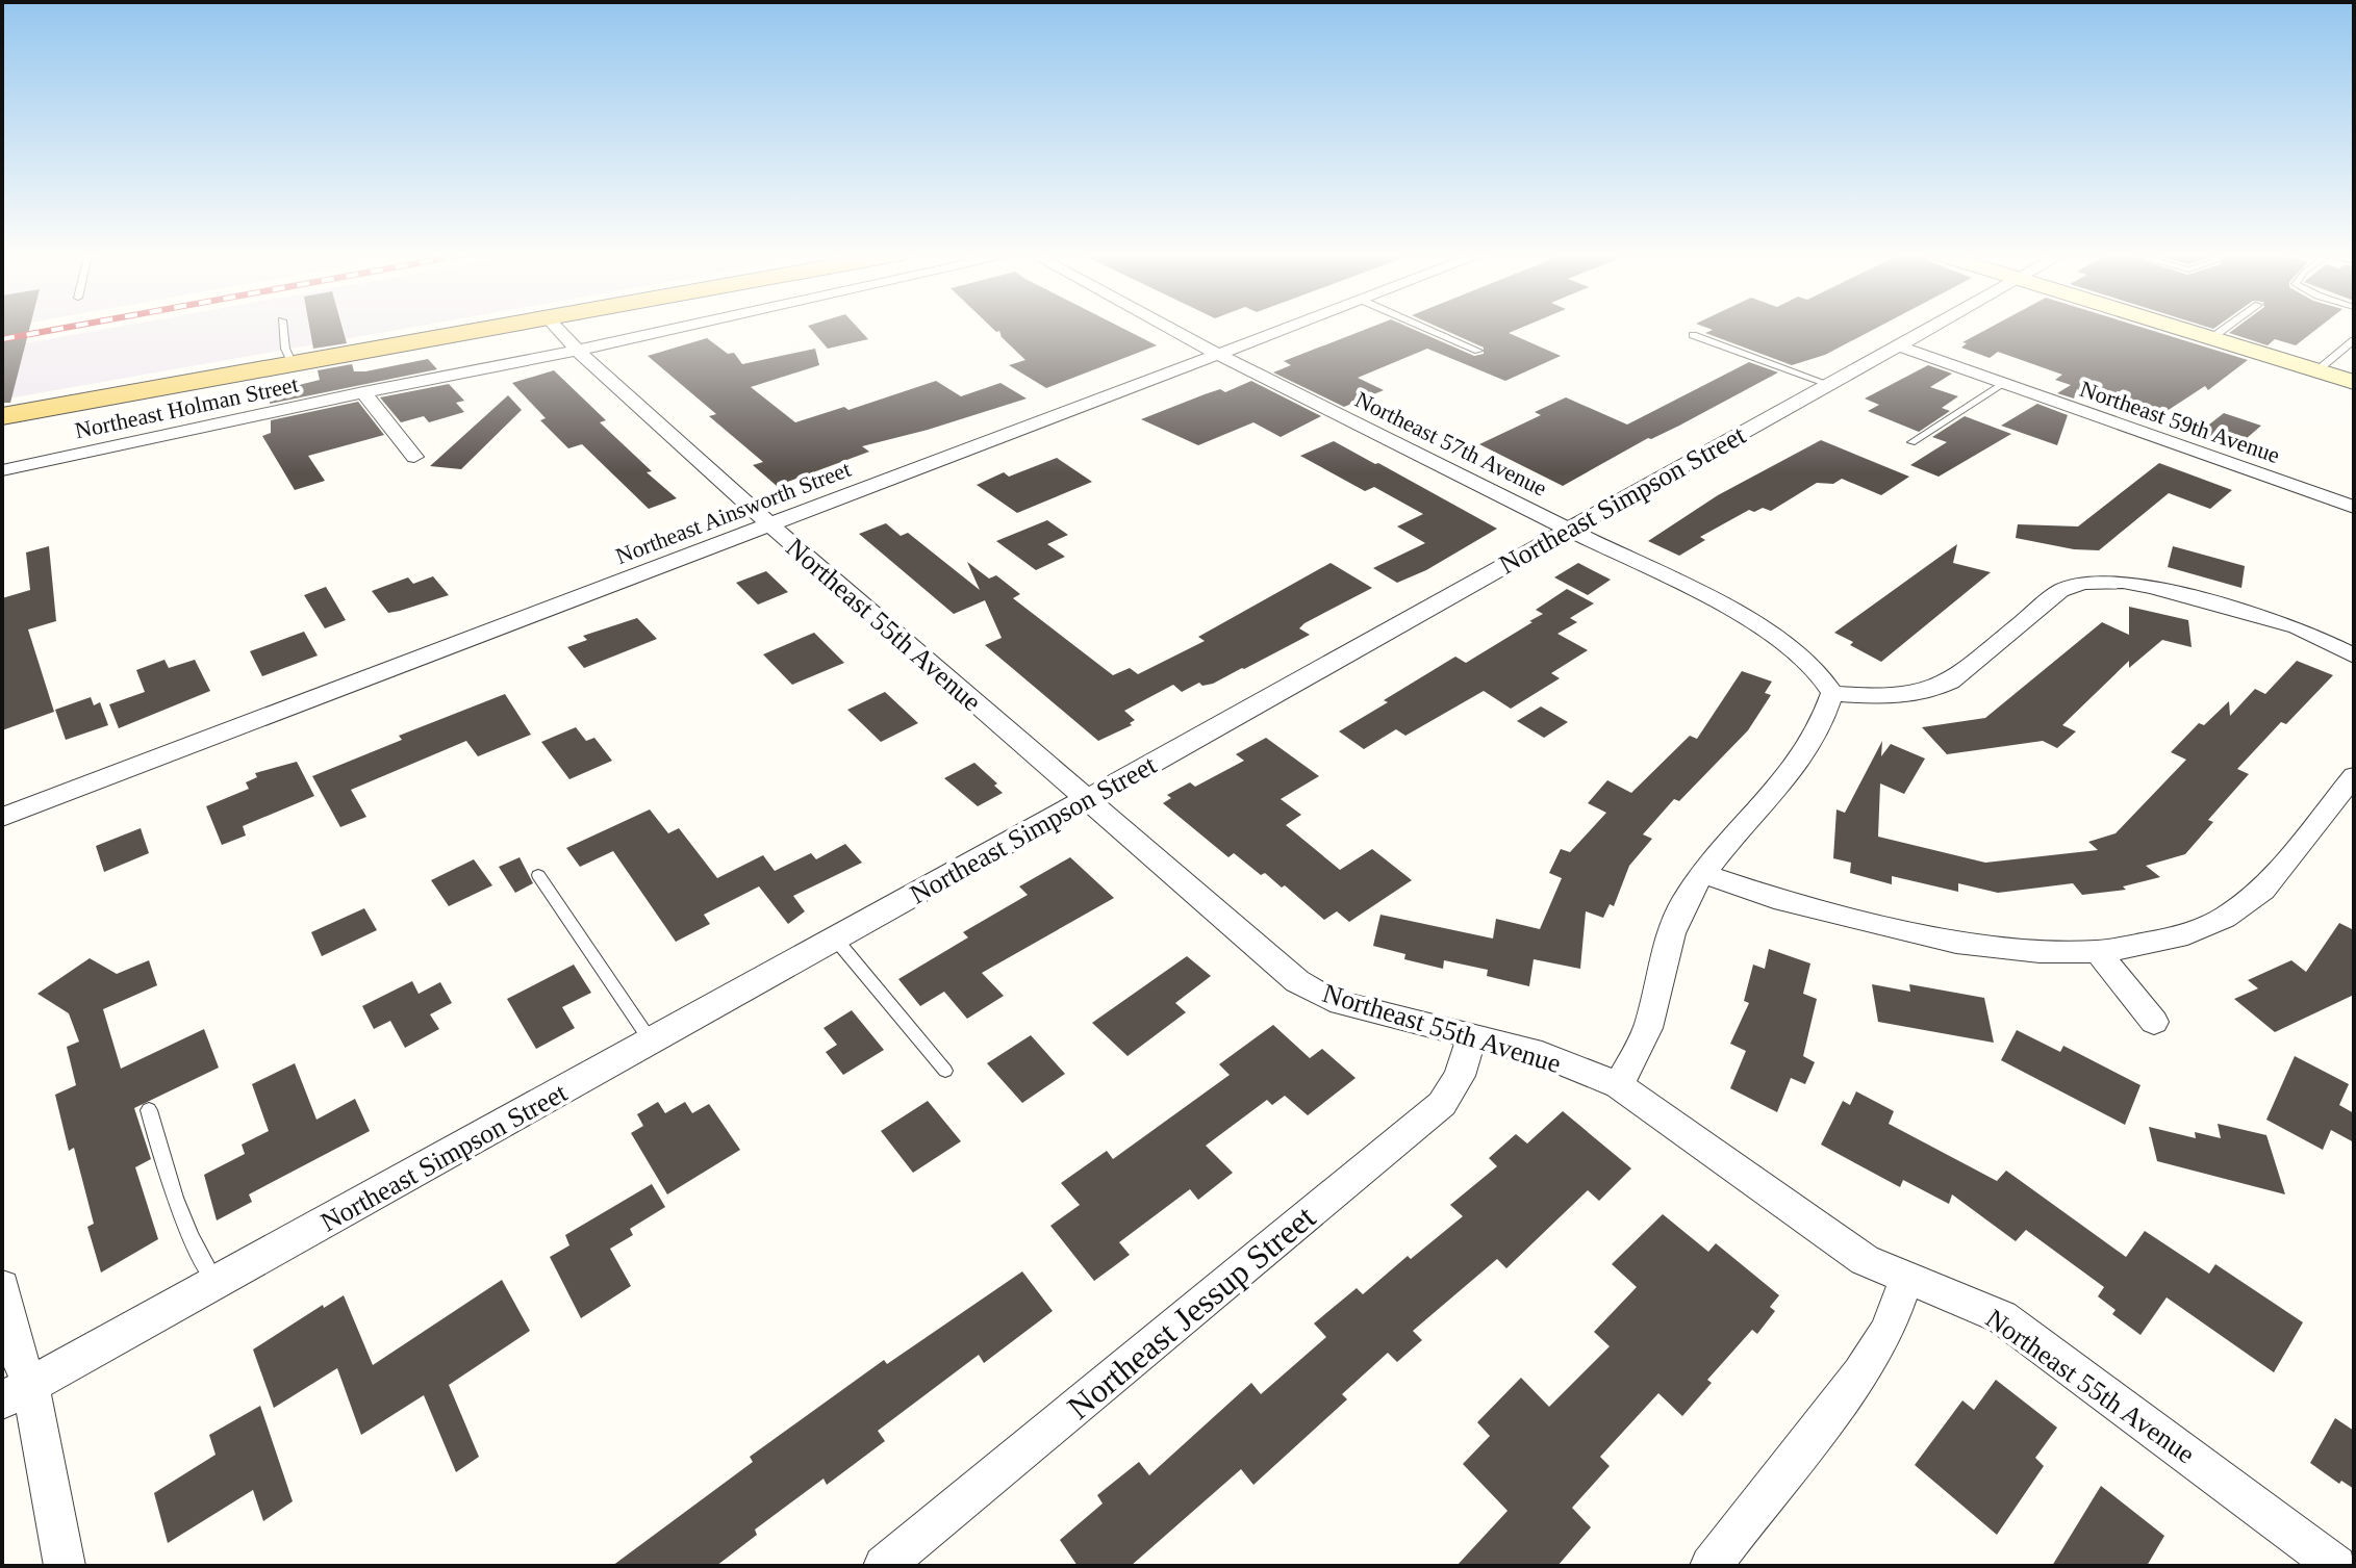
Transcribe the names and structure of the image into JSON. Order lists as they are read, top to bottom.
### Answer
{
  "streets": {
    "street": [
      "Northeast Holman Street",
      "Northeast 59th Avenue",
      "Northeast 57th Avenue",
      "Northeast Simpson Street",
      "Northeast Ainsworth Street",
      "Northeast 55th Avenue",
      "Northeast Jessup Street"
    ]
  },
  "crossings": [
    ["Northeast Holman Street", "Northeast 55th Avenue"],
    ["Northeast 59th Avenue", "Northeast Simpson Street"],
    ["Northeast 57th Avenue", "Northeast Simpson Street"],
    ["Northeast 57th Avenue", "Northeast Ainsworth Street"],
    ["Northeast Simpson Street", "Northeast 55th Avenue"],
    ["Northeast Ainsworth Street", "Northeast 55th Avenue"],
    ["Northeast 55th Avenue", "Northeast Jessup Street"]
  ]
}
